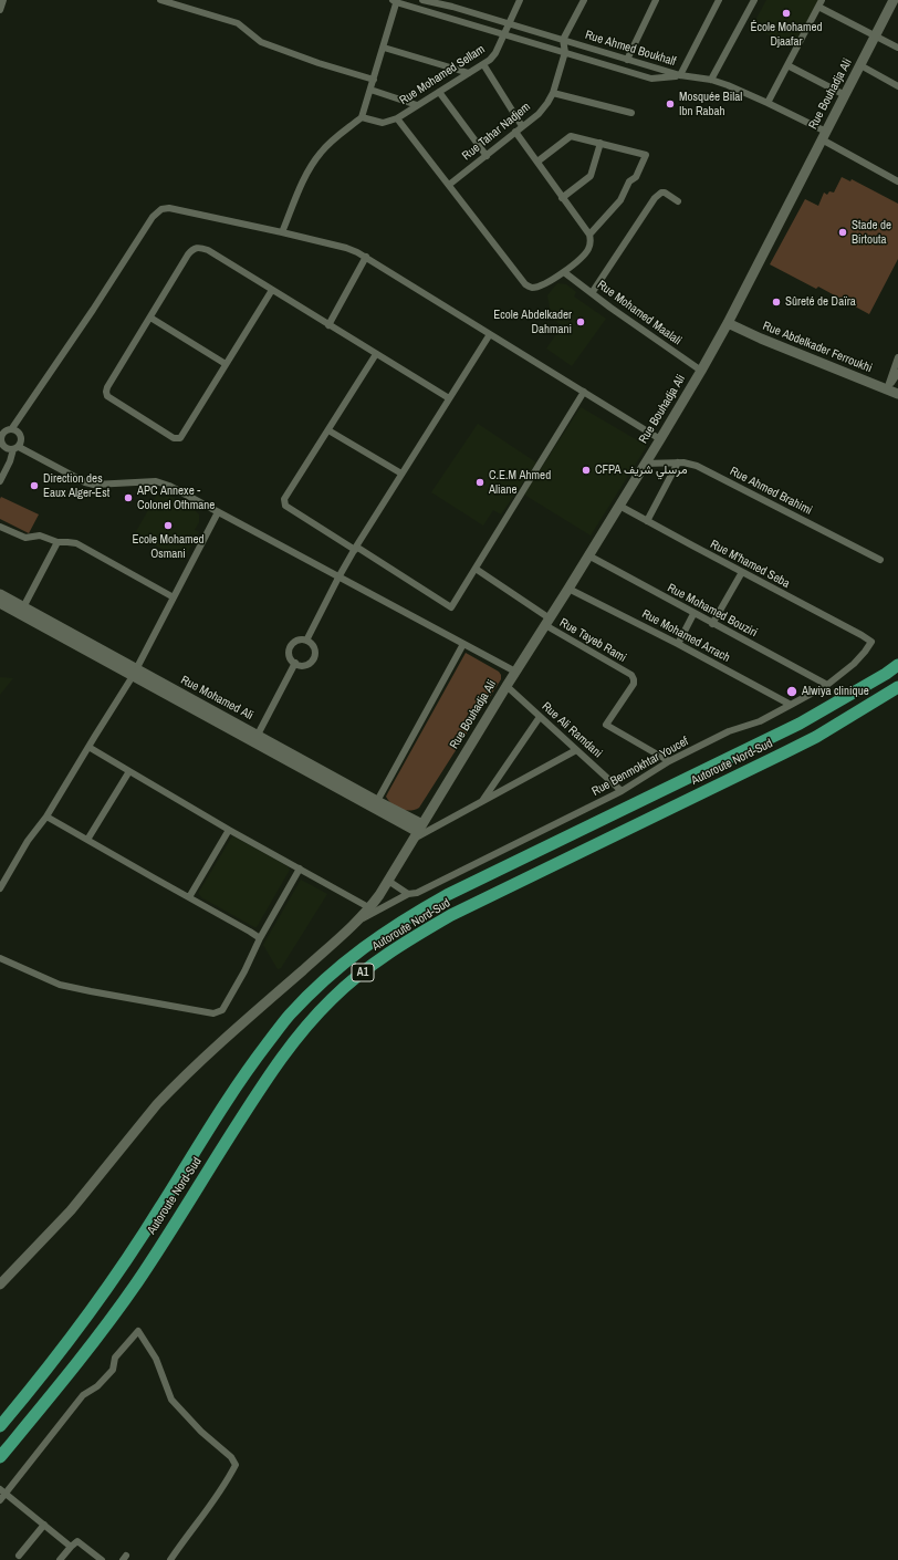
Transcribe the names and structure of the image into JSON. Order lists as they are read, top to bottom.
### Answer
{
  "streets": {
    "highway": ["Autoroute Nord-Sud", "A1"],
    "main road": ["Rue Bouhadja Ali", "Rue Abdelkader Ferroukhi", "Rue Mohamed Ali"],
    "street": [
      "Rue Ahmed Boukhalf",
      "Rue Mohamed Sellam",
      "Rue Tahar Nadjem",
      "Rue Mohamed Maalali",
      "Rue Ahmed Brahimi",
      "Rue M'hamed Seba",
      "Rue Mohamed Bouziri",
      "Rue Mohamed Arrach",
      "Rue Tayeb Rami",
      "Rue Ali Ramdani",
      "Rue Benmokhtar Youcef"
    ]
  },
  "crossings": [
    ["Rue Ahmed Boukhalf", "Rue Mohamed Sellam"],
    ["Rue Ahmed Boukhalf", "Rue Bouhadja Ali"],
    ["Rue Ahmed Boukhalf", "Rue Tahar Nadjem"],
    ["Rue Bouhadja Ali", "Rue Mohamed Maalali"],
    ["Rue Bouhadja Ali", "Rue Abdelkader Ferroukhi"],
    ["Rue Bouhadja Ali", "Rue Ahmed Brahimi"],
    ["Rue Bouhadja Ali", "Rue M'hamed Seba"],
    ["Rue Bouhadja Ali", "Rue Mohamed Bouziri"],
    ["Rue Bouhadja Ali", "Rue Mohamed Arrach"],
    ["Rue Bouhadja Ali", "Rue Tayeb Rami"],
    ["Rue Bouhadja Ali", "Rue Mohamed Ali"],
    ["Rue Bouhadja Ali", "Rue Ali Ramdani"],
    ["Rue Bouhadja Ali", "Rue Benmokhtar Youcef"],
    ["Rue M'hamed Seba", "Rue Benmokhtar Youcef"],
    ["Rue Mohamed Bouziri", "Rue Benmokhtar Youcef"],
    ["Rue Mohamed Arrach", "Rue Benmokhtar Youcef"],
    ["Rue Tayeb Rami", "Rue Benmokhtar Youcef"],
    ["Rue Ali Ramdani", "Rue Benmokhtar Youcef"]
  ],
  "places": [
    "École Mohamed Djaafar",
    "Mosquée Bilal Ibn Rabah",
    "Stade de Birtouta",
    "Sûreté de Daïra",
    "Ecole Abdelkader Dahmani",
    "CFPA مرسلي شريف",
    "C.E.M Ahmed Aliane",
    "Direction des Eaux Alger-Est",
    "APC Annexe - Colonel Othmane",
    "Ecole Mohamed Osmani",
    "Alwiya clinique"
  ]
}
